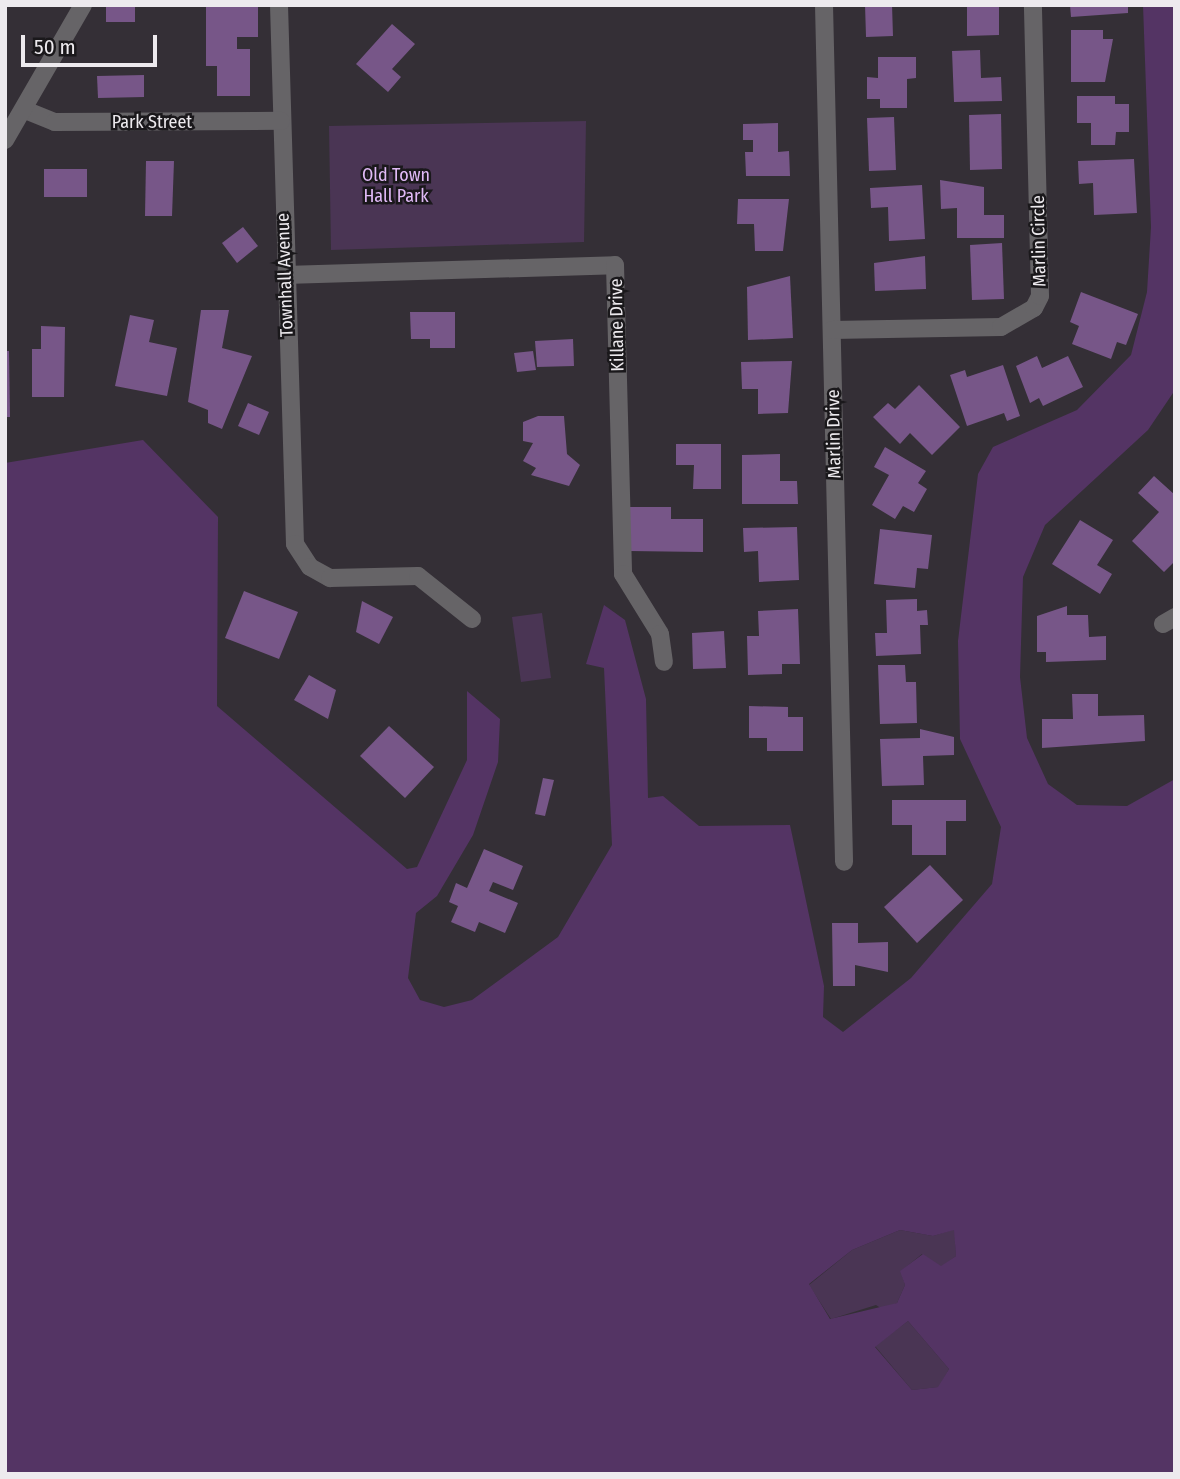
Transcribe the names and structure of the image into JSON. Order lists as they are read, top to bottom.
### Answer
{
  "streets": {
    "street": [
      "Park Street",
      "Marlin Circle",
      "Townhall Avenue",
      "Killane Drive",
      "Marlin Drive"
    ]
  },
  "crossings": [
    ["Park Street", "Townhall Avenue"],
    ["Marlin Circle", "Marlin Drive"],
    ["Townhall Avenue", "Killane Drive"]
  ],
  "parks": ["Old Town Hall Park"],
  "scale_bar": "50 m"
}
